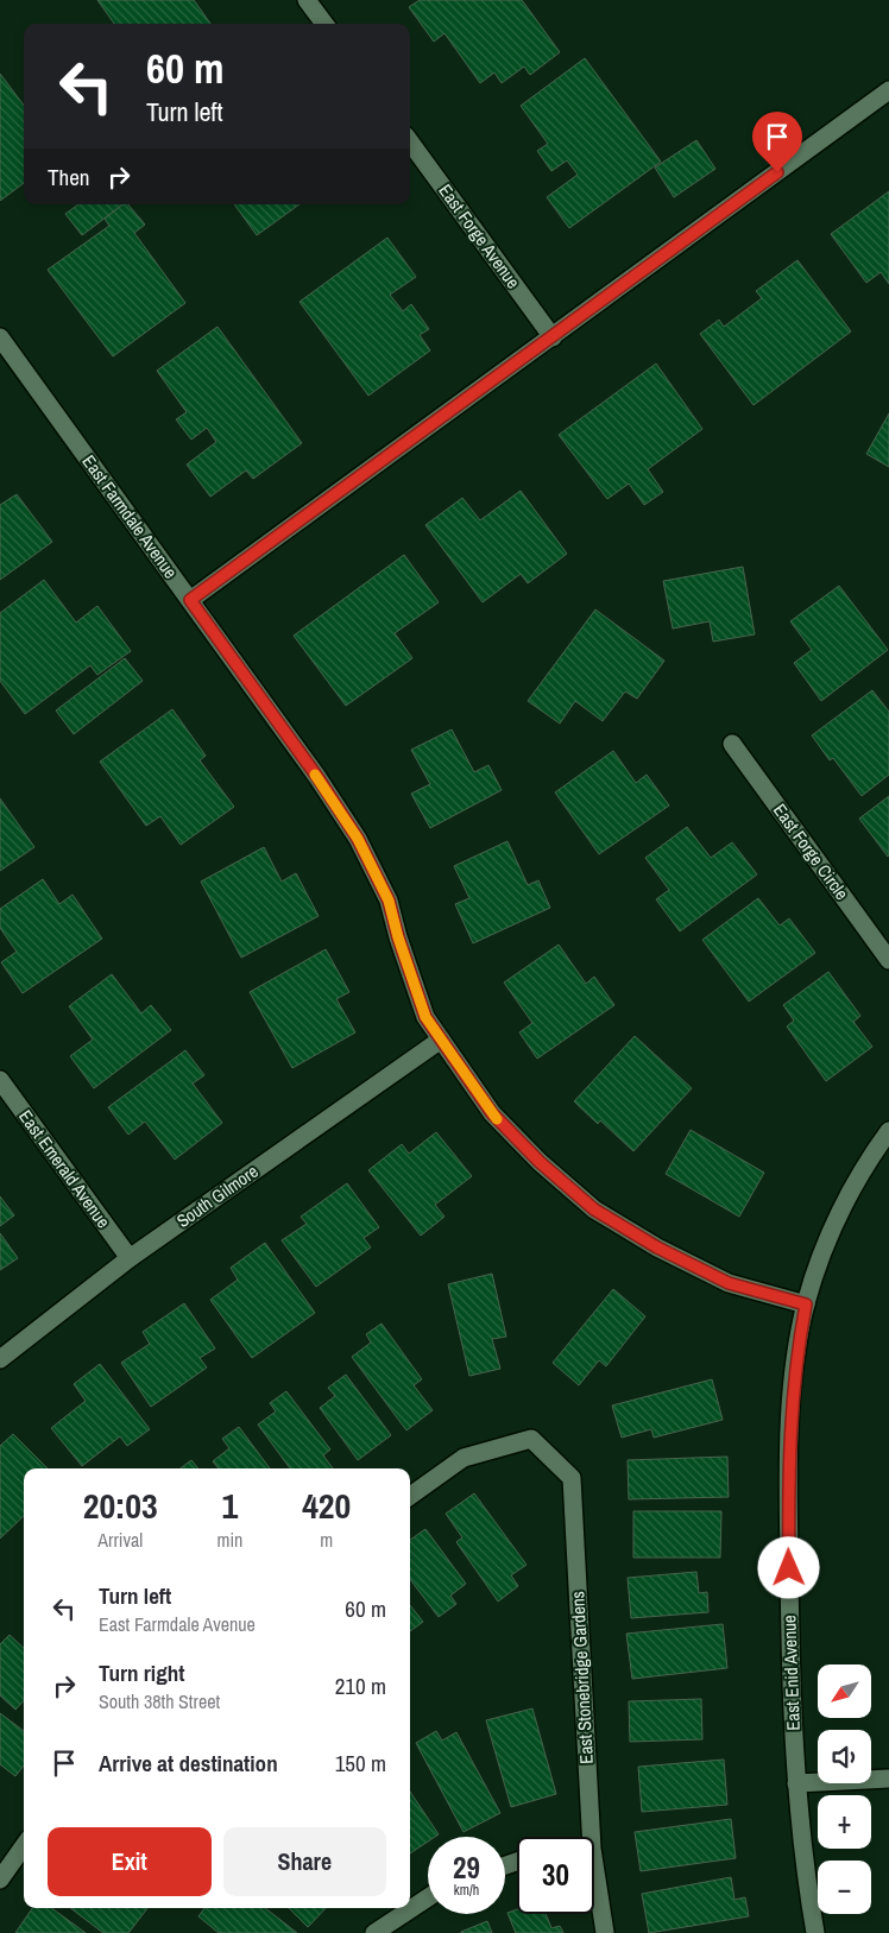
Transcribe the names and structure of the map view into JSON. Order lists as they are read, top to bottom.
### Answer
{
  "streets": {
    "street": [
      "East Forge Avenue",
      "East Farmdale Avenue",
      "East Forge Circle",
      "East Emerald Avenue",
      "South Gilmore",
      "East Enid Avenue",
      "East Stonebridge Gardens"
    ]
  },
  "crossings": [
    ["East Farmdale Avenue", "South Gilmore"],
    ["East Farmdale Avenue", "East Enid Avenue"],
    ["East Emerald Avenue", "South Gilmore"]
  ],
  "north": "bottom left",
  "page": {
    "turn": ["60 m", "Turn left"],
    "then": "Then",
    "eta": [
      "20:03",
      "Arrival",
      "1",
      "min",
      "420",
      "m"
    ],
    "list": [
      {
        "name": "Turn left",
        "note": "East Farmdale Avenue",
        "value": "60 m"
      },
      {
        "name": "Turn right",
        "note": "South 38th Street",
        "value": "210 m"
      },
      {
        "name": "Arrive at destination",
        "value": "150 m"
      }
    ],
    "map_buttons": ["+", "−"],
    "buttons": ["Exit", "Share"],
    "speed": "29 km/h",
    "limit": "30"
  }
}
